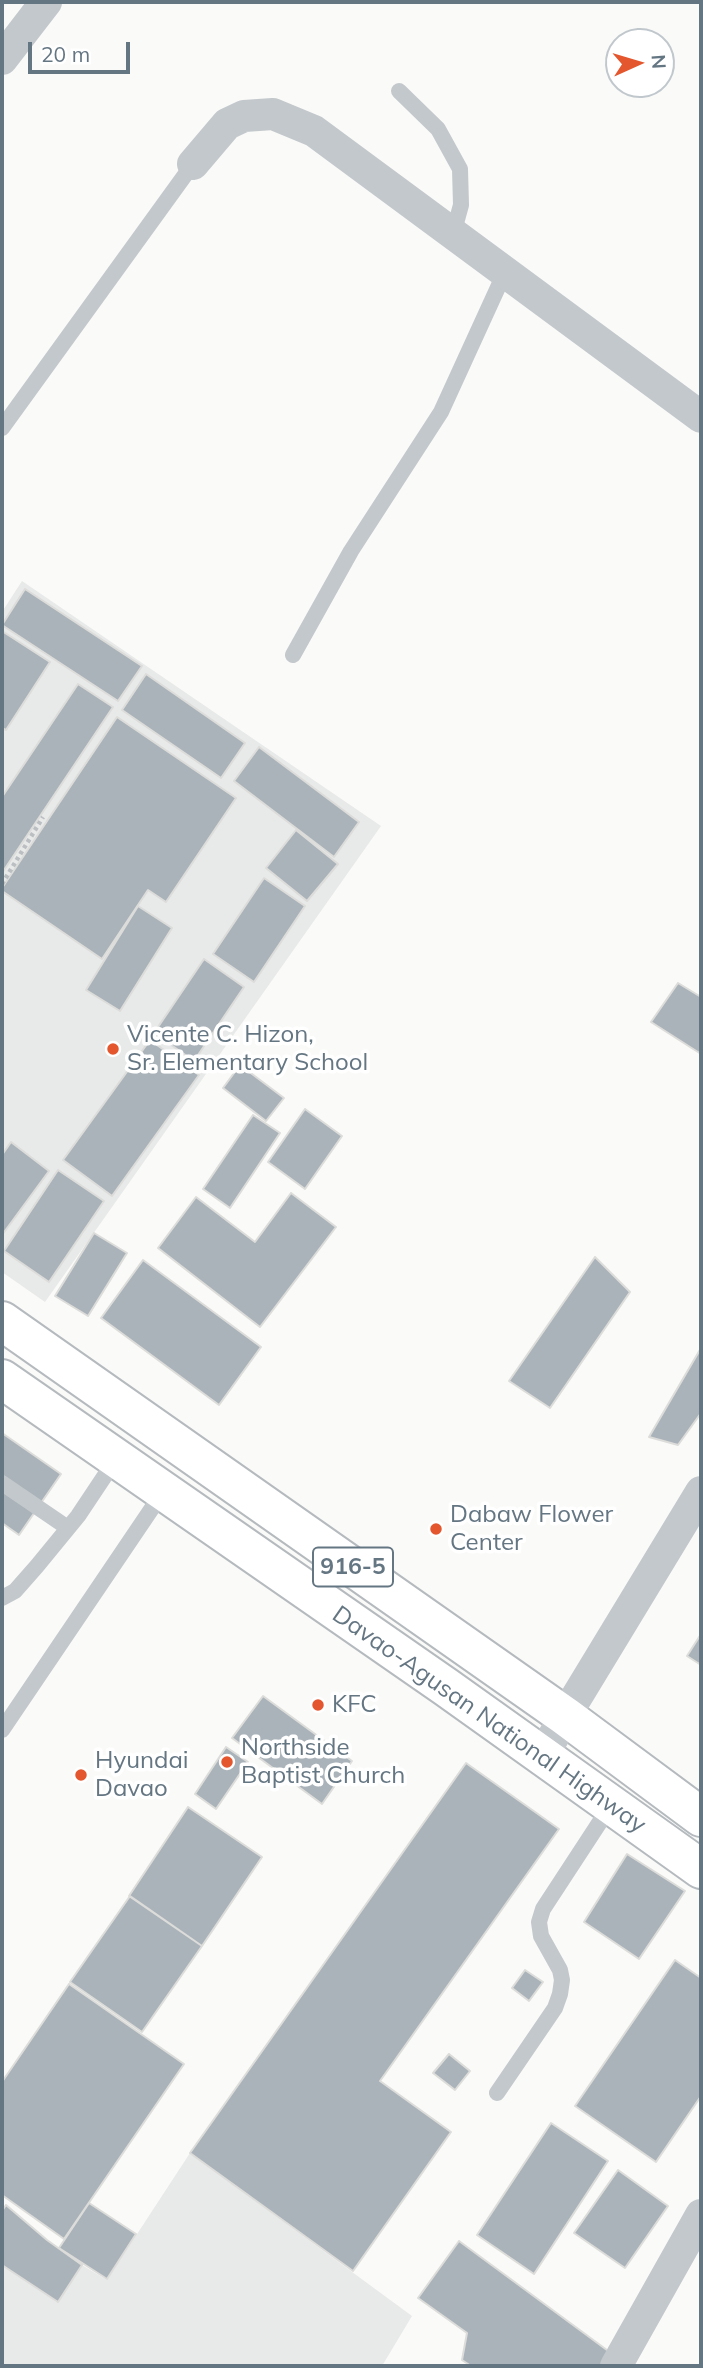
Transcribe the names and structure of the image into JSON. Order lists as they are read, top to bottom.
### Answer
{
  "streets": {
    "main road": ["916-5", "Davao-Agusan National Highway"]
  },
  "places": [
    "Vicente C. Hizon, Sr. Elementary School",
    "Dabaw Flower Center",
    "KFC",
    "Northside Baptist Church",
    "Hyundai Davao"
  ],
  "scale_bar": "20 m",
  "north": "right"
}
